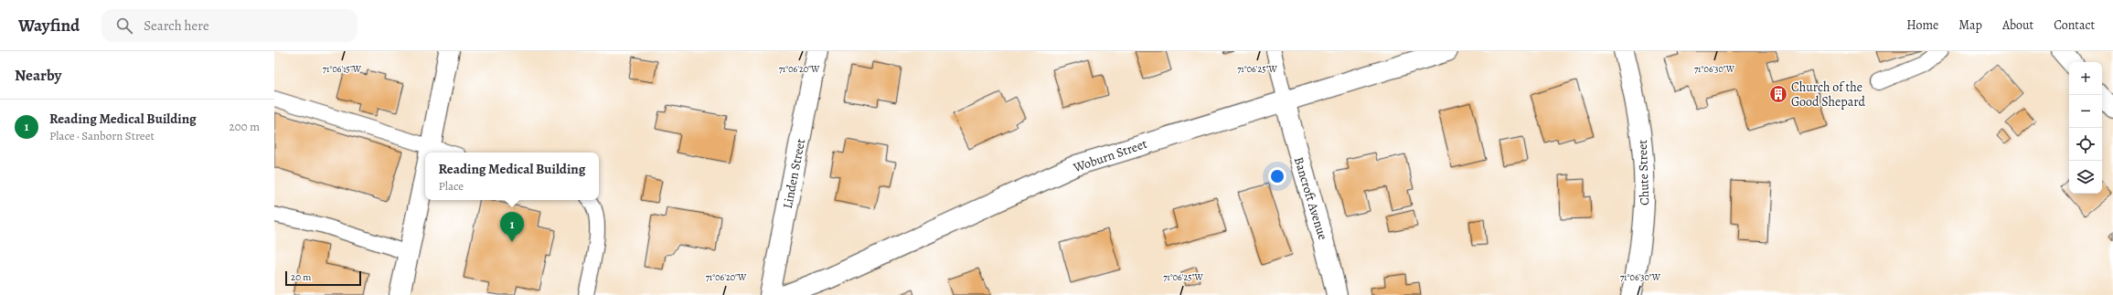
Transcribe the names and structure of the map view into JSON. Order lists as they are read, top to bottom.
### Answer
{
  "streets": {
    "street": [
      "Woburn Street",
      "Chute Street",
      "Linden Street",
      "Bancroft Avenue"
    ]
  },
  "crossings": [
    ["Woburn Street", "Bancroft Avenue"]
  ],
  "places": {
    "building": ["Church of the Good Shepard"]
  },
  "scale_bar": "20 m",
  "page": {
    "header": "Wayfind",
    "search": "Search here",
    "nav": [
      "Home",
      "Map",
      "About",
      "Contact"
    ],
    "heading": "Nearby",
    "map_buttons": ["+", "−"],
    "list": [
      {
        "mark": "1",
        "name": "Reading Medical Building",
        "note": "Place · Sanborn Street",
        "value": "200 m"
      }
    ],
    "popup": ["Reading Medical Building", "Place"],
    "pins": "1",
    "scale": "20 m"
  },
  "coordinates": [
    "71°06'15\"W",
    "71°06'20\"W",
    "71°06'25\"W",
    "71°06'30\"W"
  ]
}
